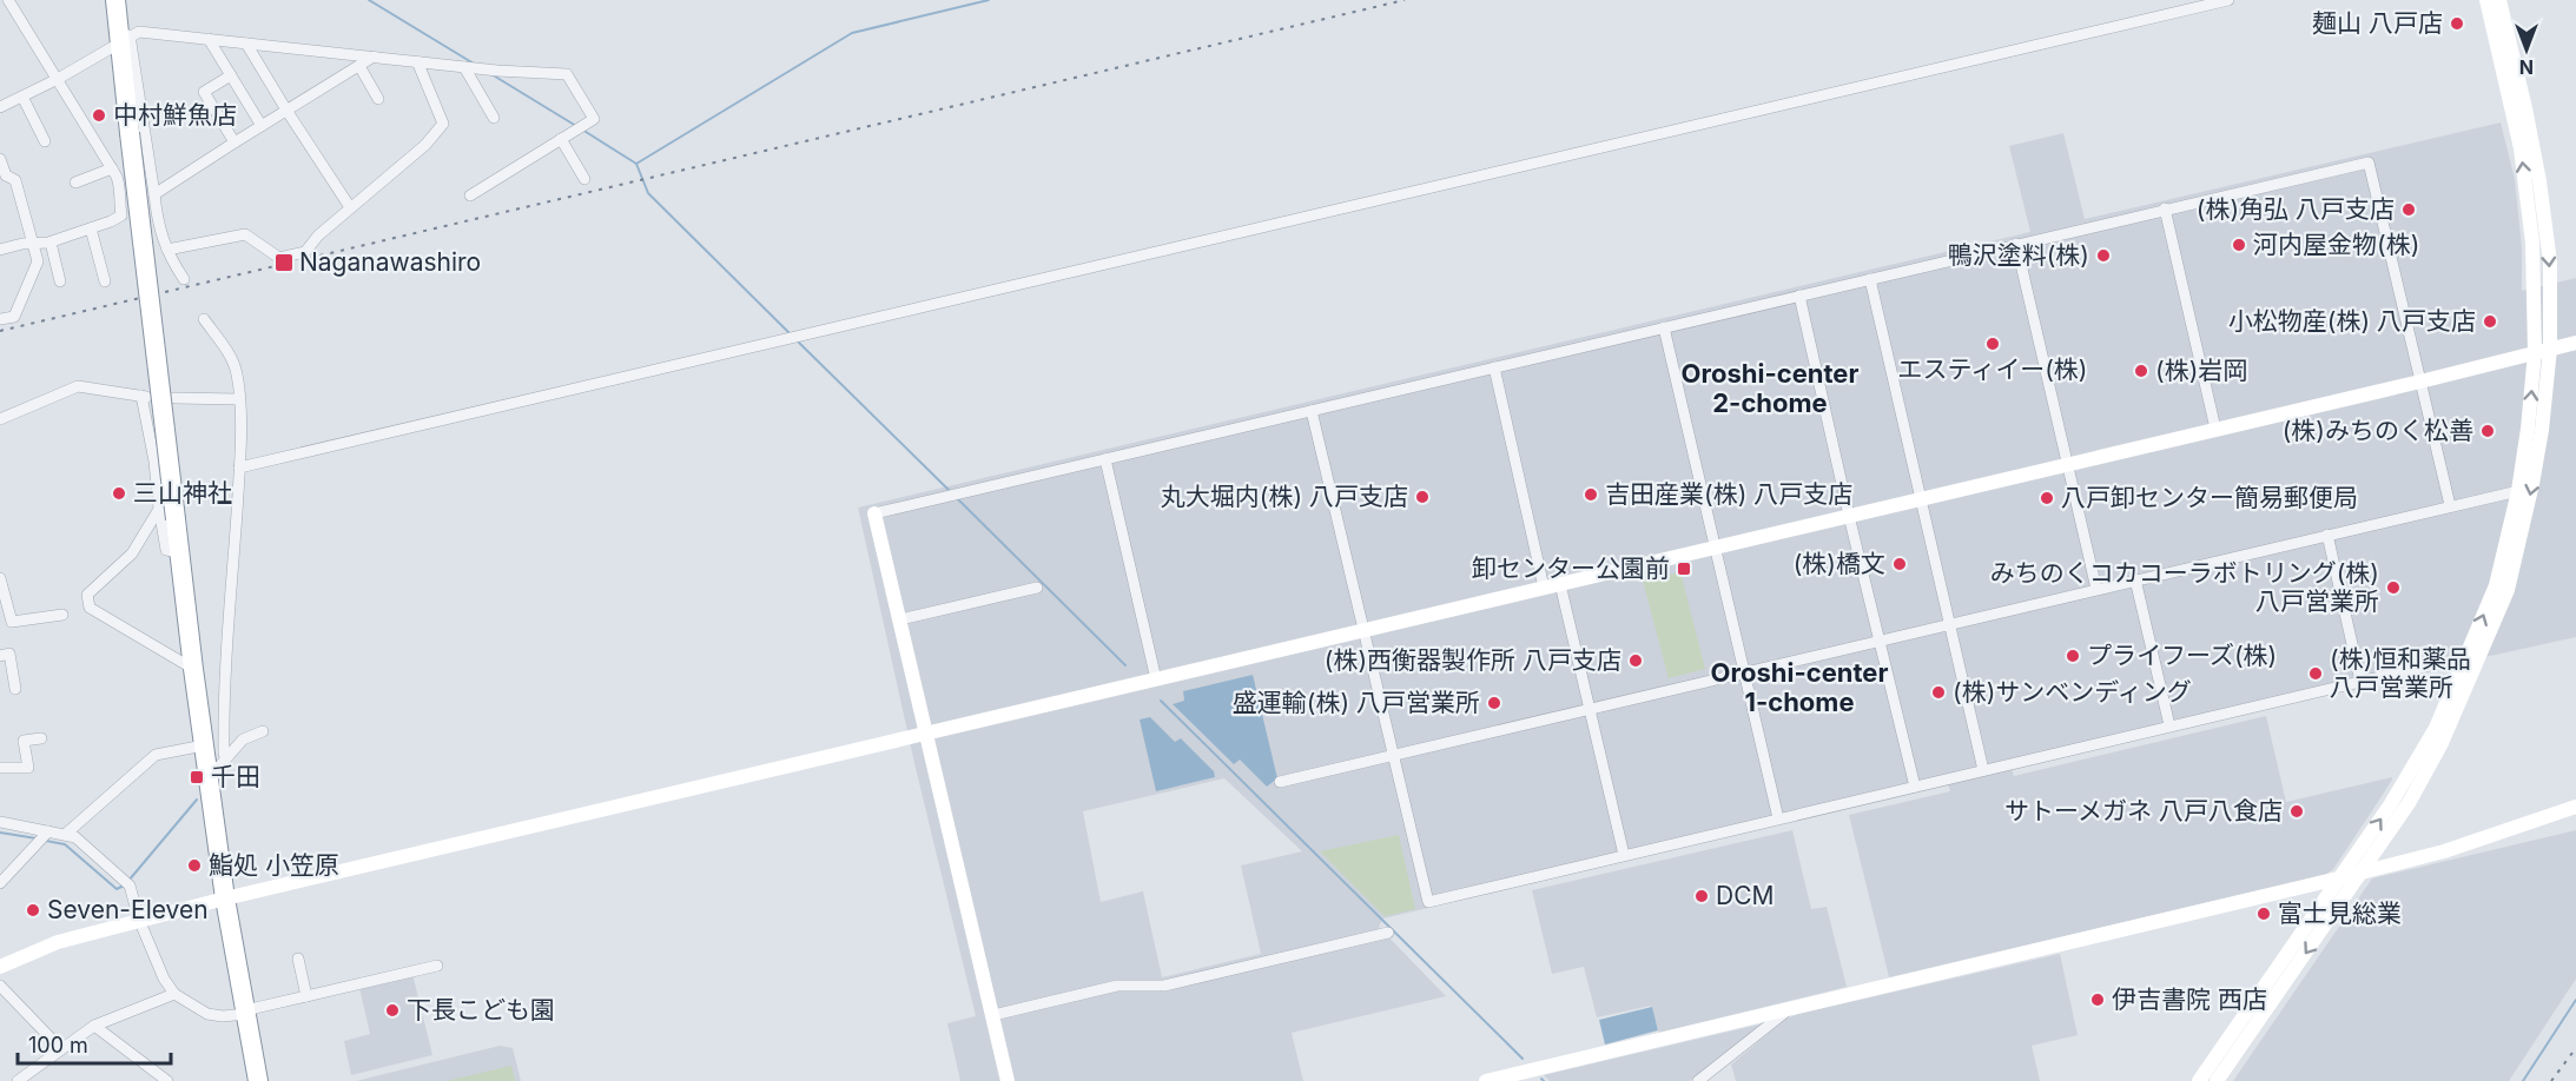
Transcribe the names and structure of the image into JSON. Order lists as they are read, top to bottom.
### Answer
{
  "districts": ["Oroshi-center 2-chome", "Oroshi-center 1-chome"],
  "places": {
    "other": [
      "麺山 八戸店",
      "中村鮮魚店",
      "(株)角弘 八戸支店",
      "河内屋金物(株)",
      "鴨沢塗料(株)",
      "小松物産(株) 八戸支店",
      "エスティイー(株)",
      "(株)岩岡",
      "(株)みちのく松善",
      "三山神社",
      "吉田産業(株) 八戸支店",
      "丸大堀内(株) 八戸支店",
      "八戸卸センター簡易郵便局",
      "(株)橋文",
      "みちのくコカコーラボトリング(株) 八戸営業所",
      "プライフーズ(株)",
      "(株)西衡器製作所 八戸支店",
      "(株)恒和薬品 八戸営業所",
      "(株)サンベンディング",
      "盛運輸(株) 八戸営業所",
      "サトーメガネ 八戸八食店",
      "鮨処 小笠原",
      "DCM",
      "Seven-Eleven",
      "富士見総業",
      "伊吉書院 西店",
      "下長こども園"
    ],
    "transit": ["Naganawashiro", "卸センター公園前", "千田"]
  },
  "scale_bar": "100 m",
  "north": "bottom"
}
